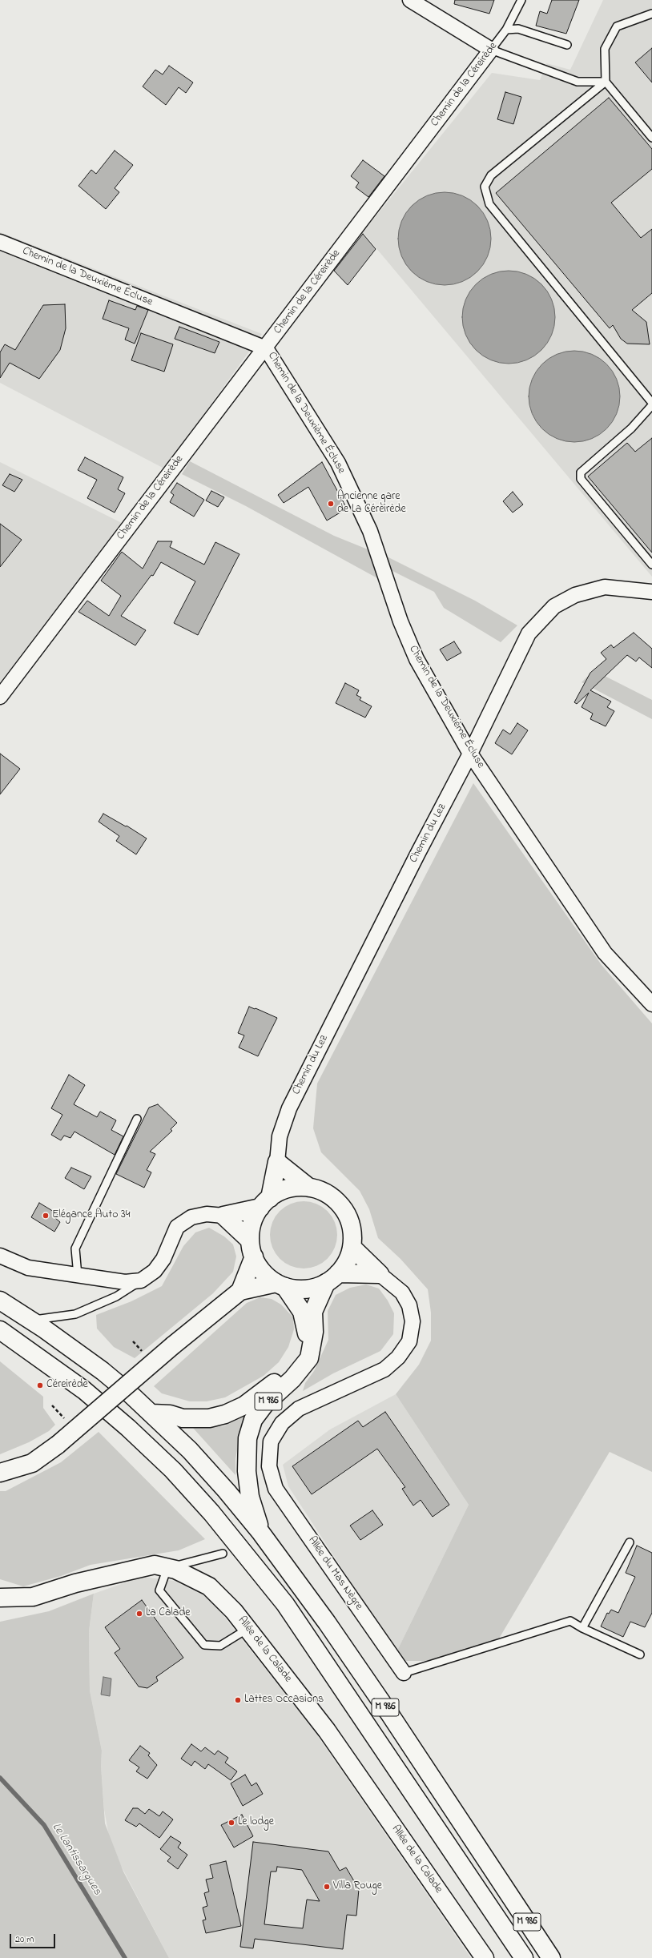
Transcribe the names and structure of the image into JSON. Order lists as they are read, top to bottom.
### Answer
{
  "streets": {
    "main road": [
      "Chemin du Lez",
      "M 986",
      "Allée du Mas Nègre",
      "Allée de la Calade"
    ],
    "street": ["Chemin de la Céreirède", "Chemin de la Deuxième Écluse"]
  },
  "crossings": [
    ["Chemin de la Céreirède", "Chemin de la Deuxième Écluse"],
    ["Chemin de la Deuxième Écluse", "Chemin du Lez"],
    ["Chemin du Lez", "M 986"],
    ["Chemin du Lez", "Allée du Mas Nègre"],
    ["M 986", "Allée du Mas Nègre"]
  ],
  "water": ["Le Lantissargues"],
  "places": [
    "Ancienne gare de La Céreirède",
    "Elégance Auto 34",
    "Céreirède",
    "La Calade",
    "Lattes Occasions",
    "Le lodge",
    "Villa Rouge"
  ],
  "scale_bar": "20 m"
}
